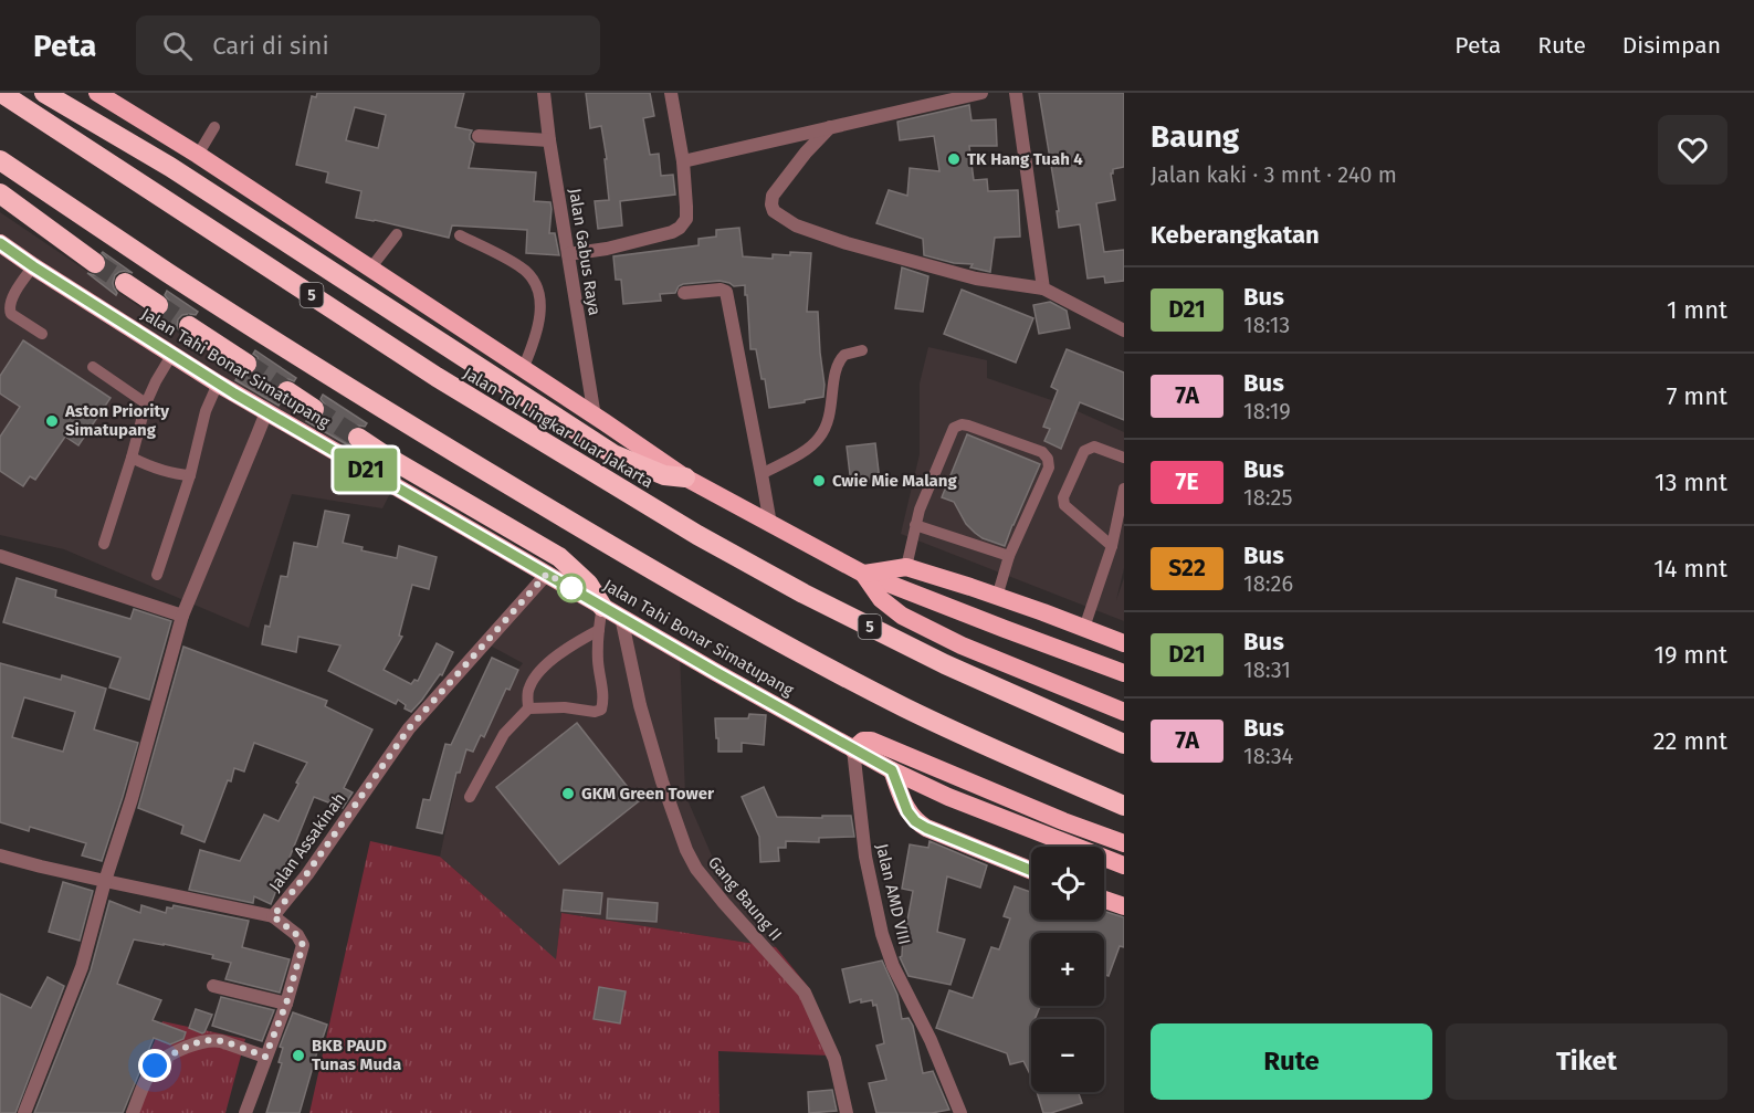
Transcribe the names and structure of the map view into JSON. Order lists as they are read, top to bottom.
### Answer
{
  "streets": {
    "highway": ["5", "Jalan Tahi Bonar Simatupang", "Jalan Tol Lingkar Luar Jakarta"],
    "street": [
      "Jalan Gabus Raya",
      "Jalan Assakinah",
      "Jalan AMD VIII",
      "Gang Baung II"
    ]
  },
  "crossings": [
    ["Jalan Tahi Bonar Simatupang", "Jalan Assakinah"],
    ["Jalan Tahi Bonar Simatupang", "Jalan AMD VIII"],
    ["Jalan Tahi Bonar Simatupang", "Gang Baung II"]
  ],
  "places": [
    "TK Hang Tuah 4",
    "Aston Priority Simatupang",
    "Cwie Mie Malang",
    "GKM Green Tower",
    "BKB PAUD Tunas Muda"
  ],
  "lines": ["bus line D21"],
  "page": {
    "header": "Peta",
    "search": "Cari di sini",
    "nav": ["Peta", "Rute", "Disimpan"],
    "on_map": "D21",
    "heading": [
      ["Baung", "Jalan kaki · 3 mnt · 240 m"],
      "Keberangkatan"
    ],
    "list": [
      {
        "mark": "D21",
        "name": "Bus",
        "note": "18:13",
        "value": "1 mnt"
      },
      {
        "mark": "7A",
        "name": "Bus",
        "note": "18:19",
        "value": "7 mnt"
      },
      {
        "mark": "7E",
        "name": "Bus",
        "note": "18:25",
        "value": "13 mnt"
      },
      {
        "mark": "S22",
        "name": "Bus",
        "note": "18:26",
        "value": "14 mnt"
      },
      {
        "mark": "D21",
        "name": "Bus",
        "note": "18:31",
        "value": "19 mnt"
      },
      {
        "mark": "7A",
        "name": "Bus",
        "note": "18:34",
        "value": "22 mnt"
      }
    ],
    "map_buttons": ["+", "−"],
    "buttons": ["Rute", "Tiket"]
  }
}
